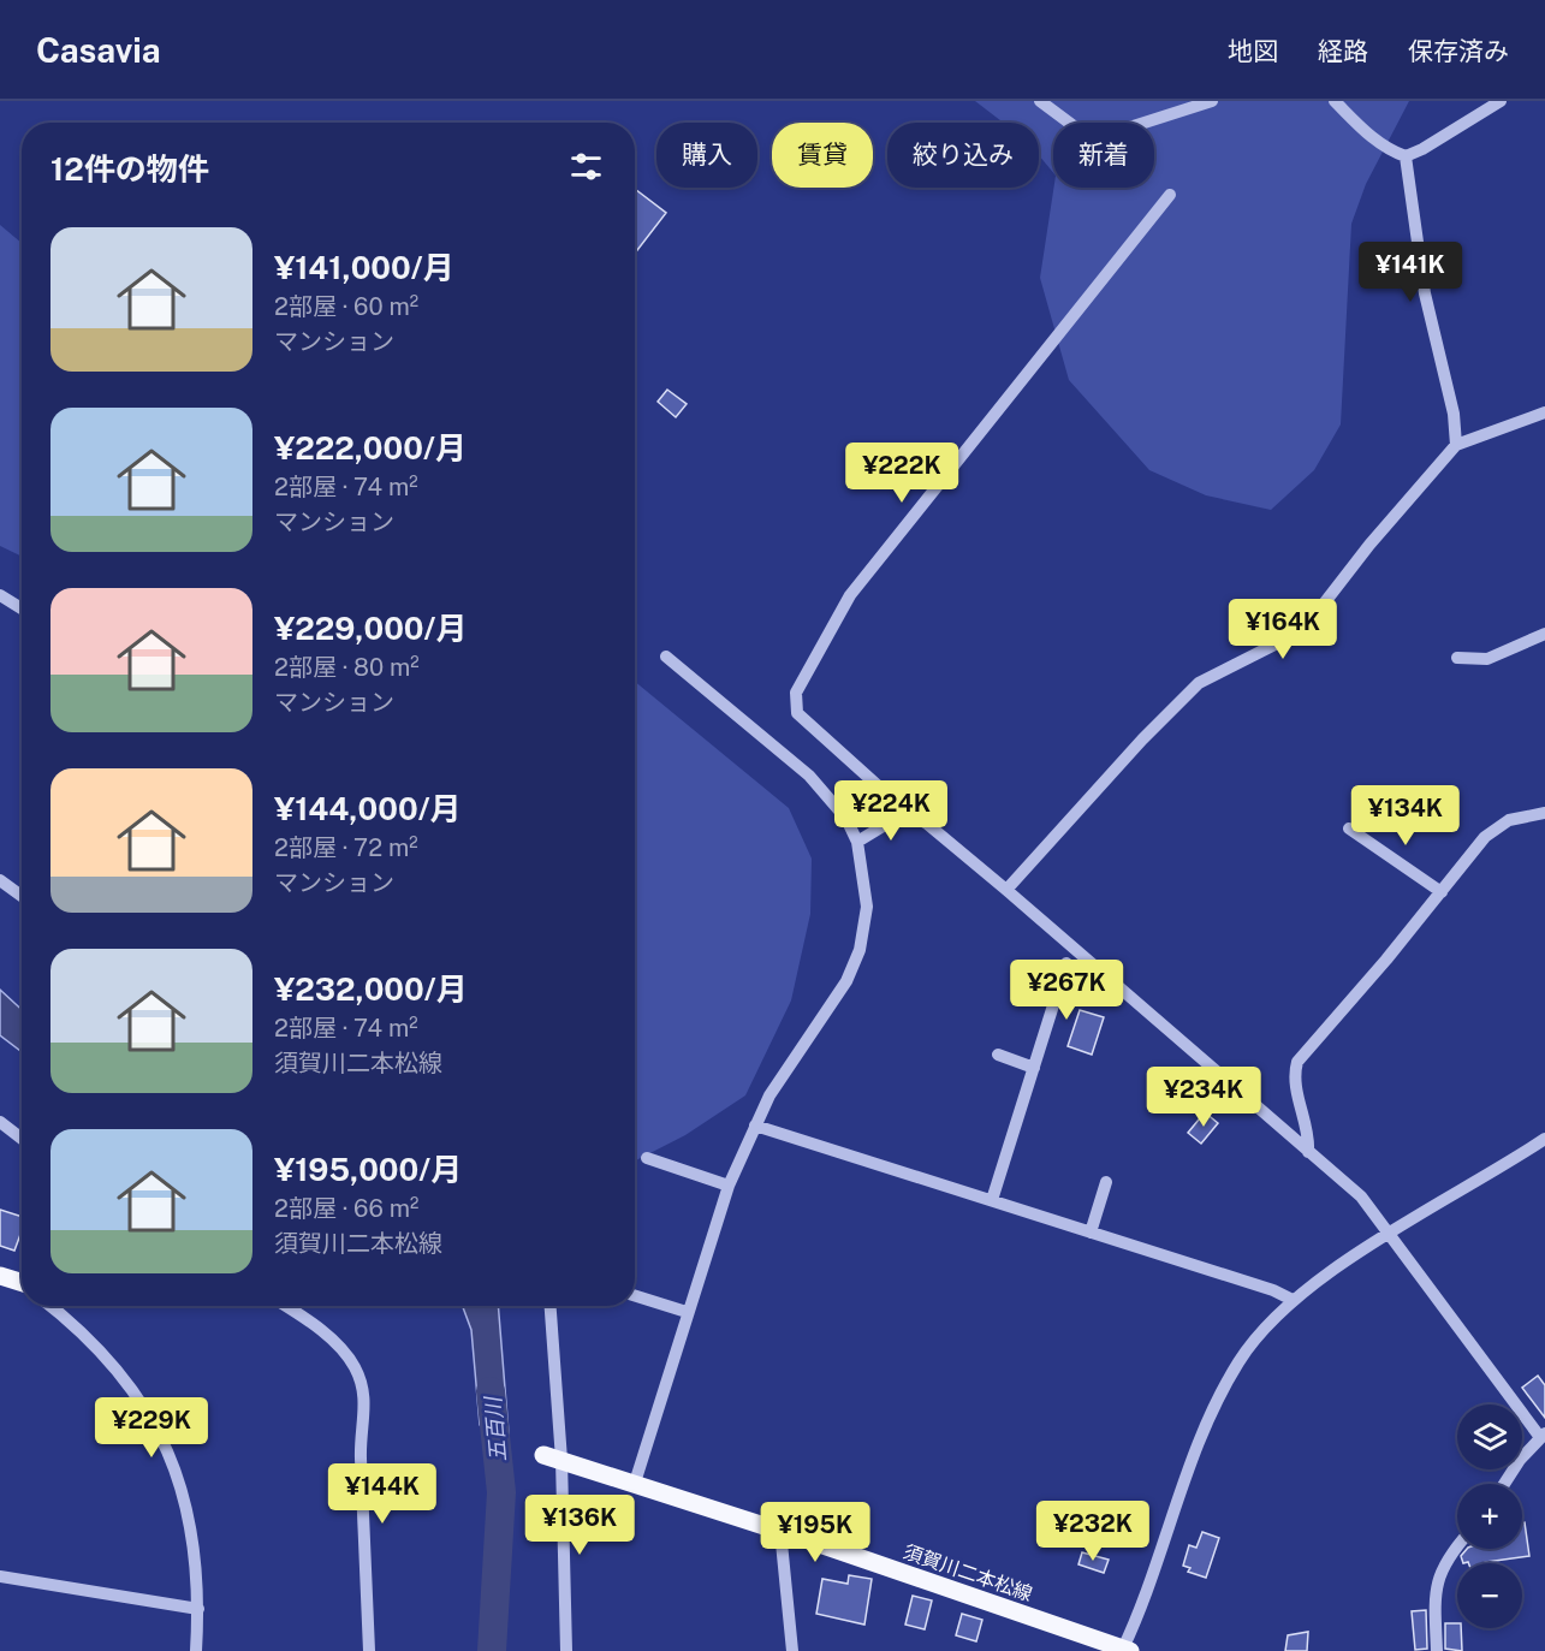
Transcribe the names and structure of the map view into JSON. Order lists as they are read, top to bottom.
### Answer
{
  "streets": {
    "main road": ["須賀川二本松線"]
  },
  "water": ["五百川"],
  "page": {
    "header": "Casavia",
    "nav": ["地図", "経路", "保存済み"],
    "chip": [
      "購入",
      "賃貸",
      "絞り込み",
      "新着"
    ],
    "heading": "12件の物件",
    "list": [
      {
        "name": "¥141,000/月",
        "note": "2部屋 · 60 m² · マンション"
      },
      {
        "name": "¥222,000/月",
        "note": "2部屋 · 74 m² · マンション"
      },
      {
        "name": "¥229,000/月",
        "note": "2部屋 · 80 m² · マンション"
      },
      {
        "name": "¥144,000/月",
        "note": "2部屋 · 72 m² · マンション"
      },
      {
        "name": "¥232,000/月",
        "note": "2部屋 · 74 m² · 須賀川二本松線"
      },
      {
        "name": "¥195,000/月",
        "note": "2部屋 · 66 m² · 須賀川二本松線"
      }
    ],
    "price": [
      "¥141K",
      "¥222K",
      "¥164K",
      "¥224K",
      "¥134K",
      "¥267K",
      "¥234K",
      "¥229K",
      "¥144K",
      "¥136K",
      "¥232K",
      "¥195K"
    ],
    "map_buttons": ["+", "−"]
  }
}
